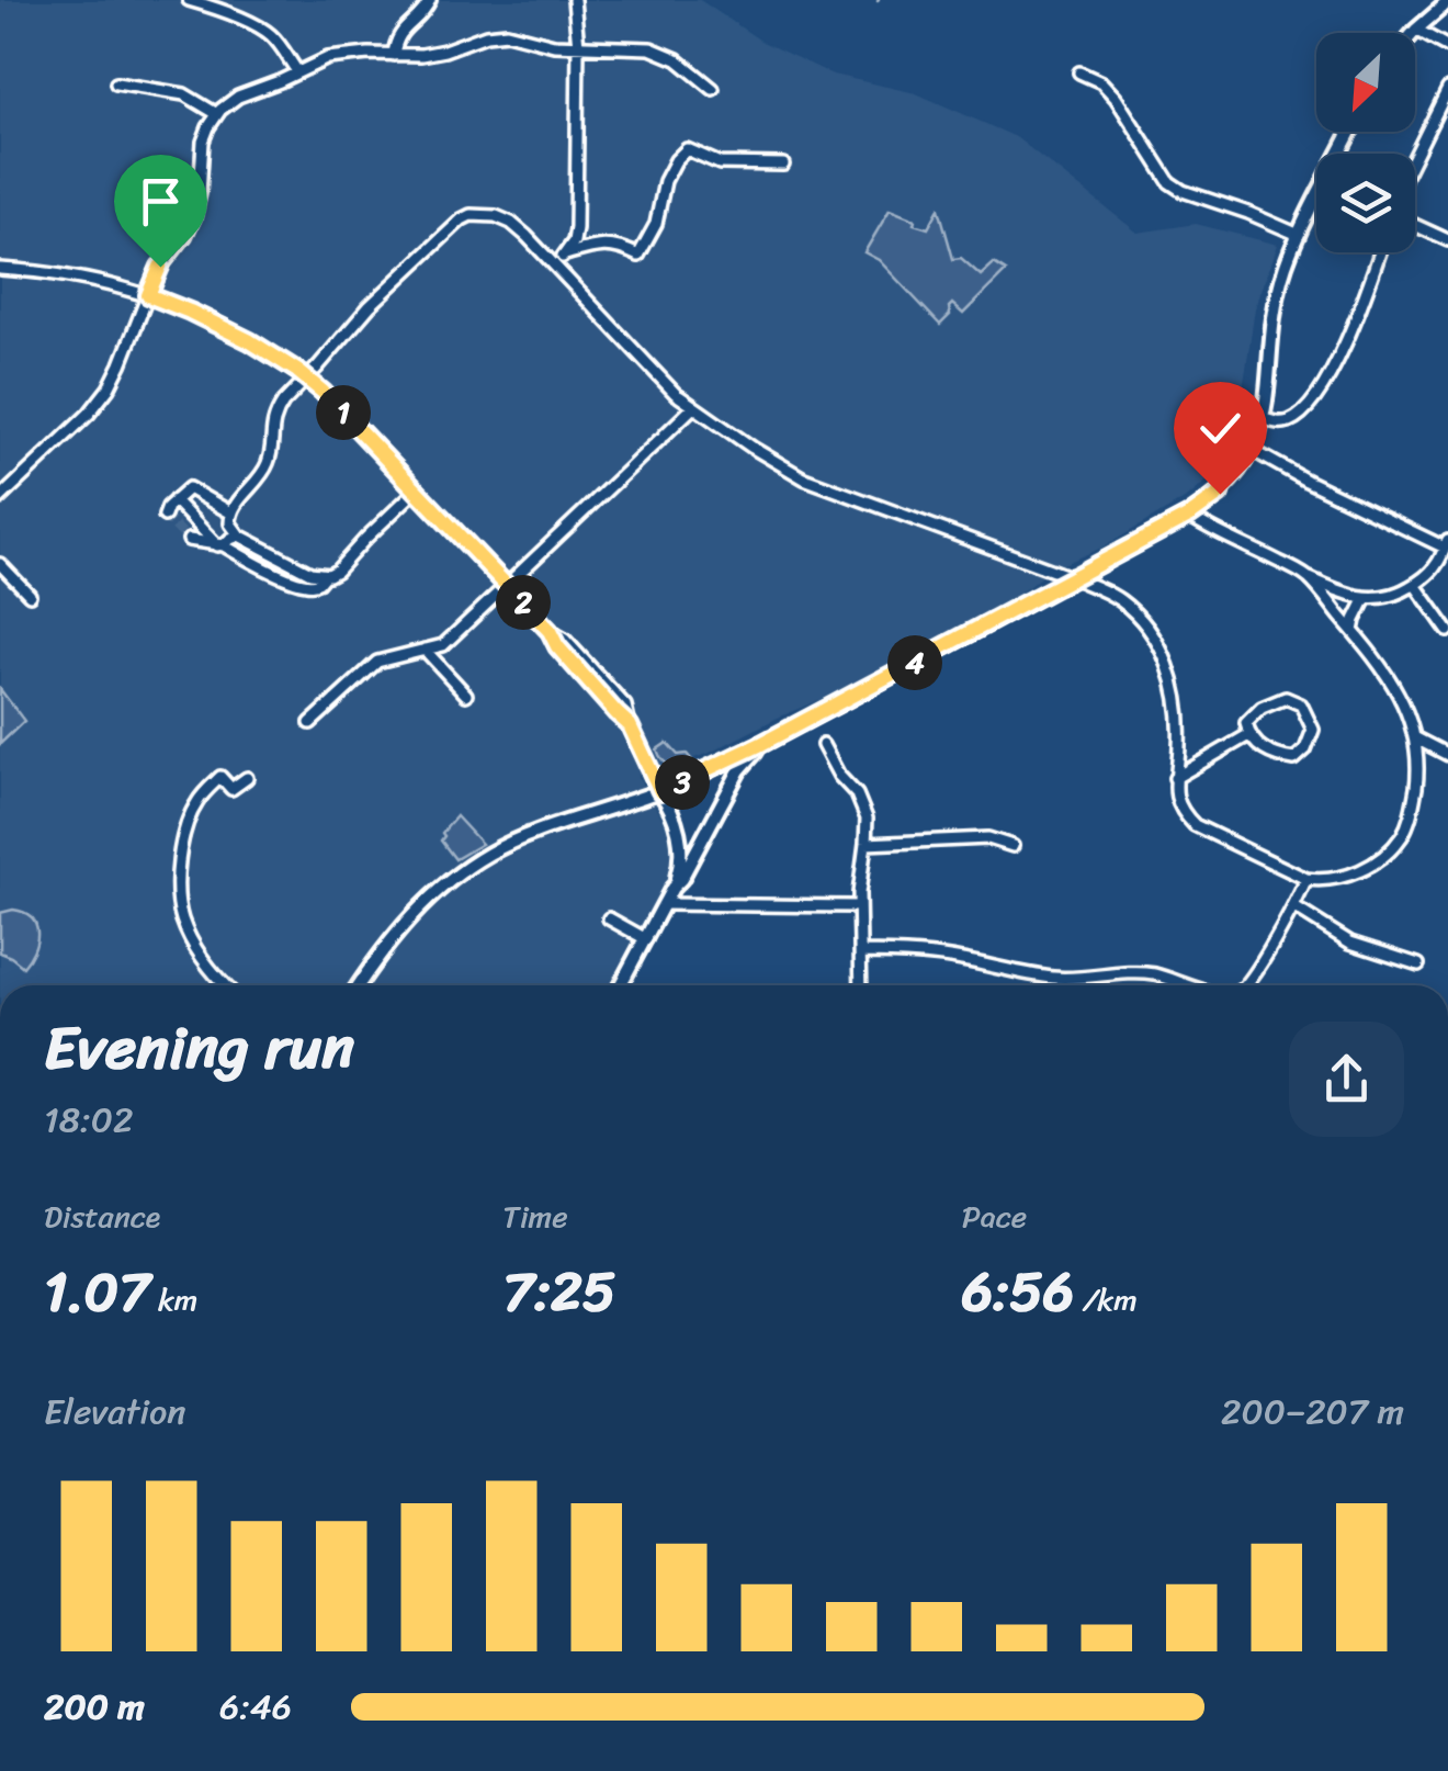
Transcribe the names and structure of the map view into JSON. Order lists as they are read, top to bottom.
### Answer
{
  "north": "bottom left",
  "page": {
    "pins": [
      "1",
      "2",
      "4",
      "3"
    ],
    "heading": ["Evening run", "18:02"],
    "stats": [
      ["Distance", "1.07 km"],
      ["Time", "7:25"],
      ["Pace", "6:56 /km"]
    ],
    "chart": ["Elevation", "200–207 m"],
    "list": [
      {
        "name": "200 m",
        "note": "6:46"
      }
    ]
  }
}
